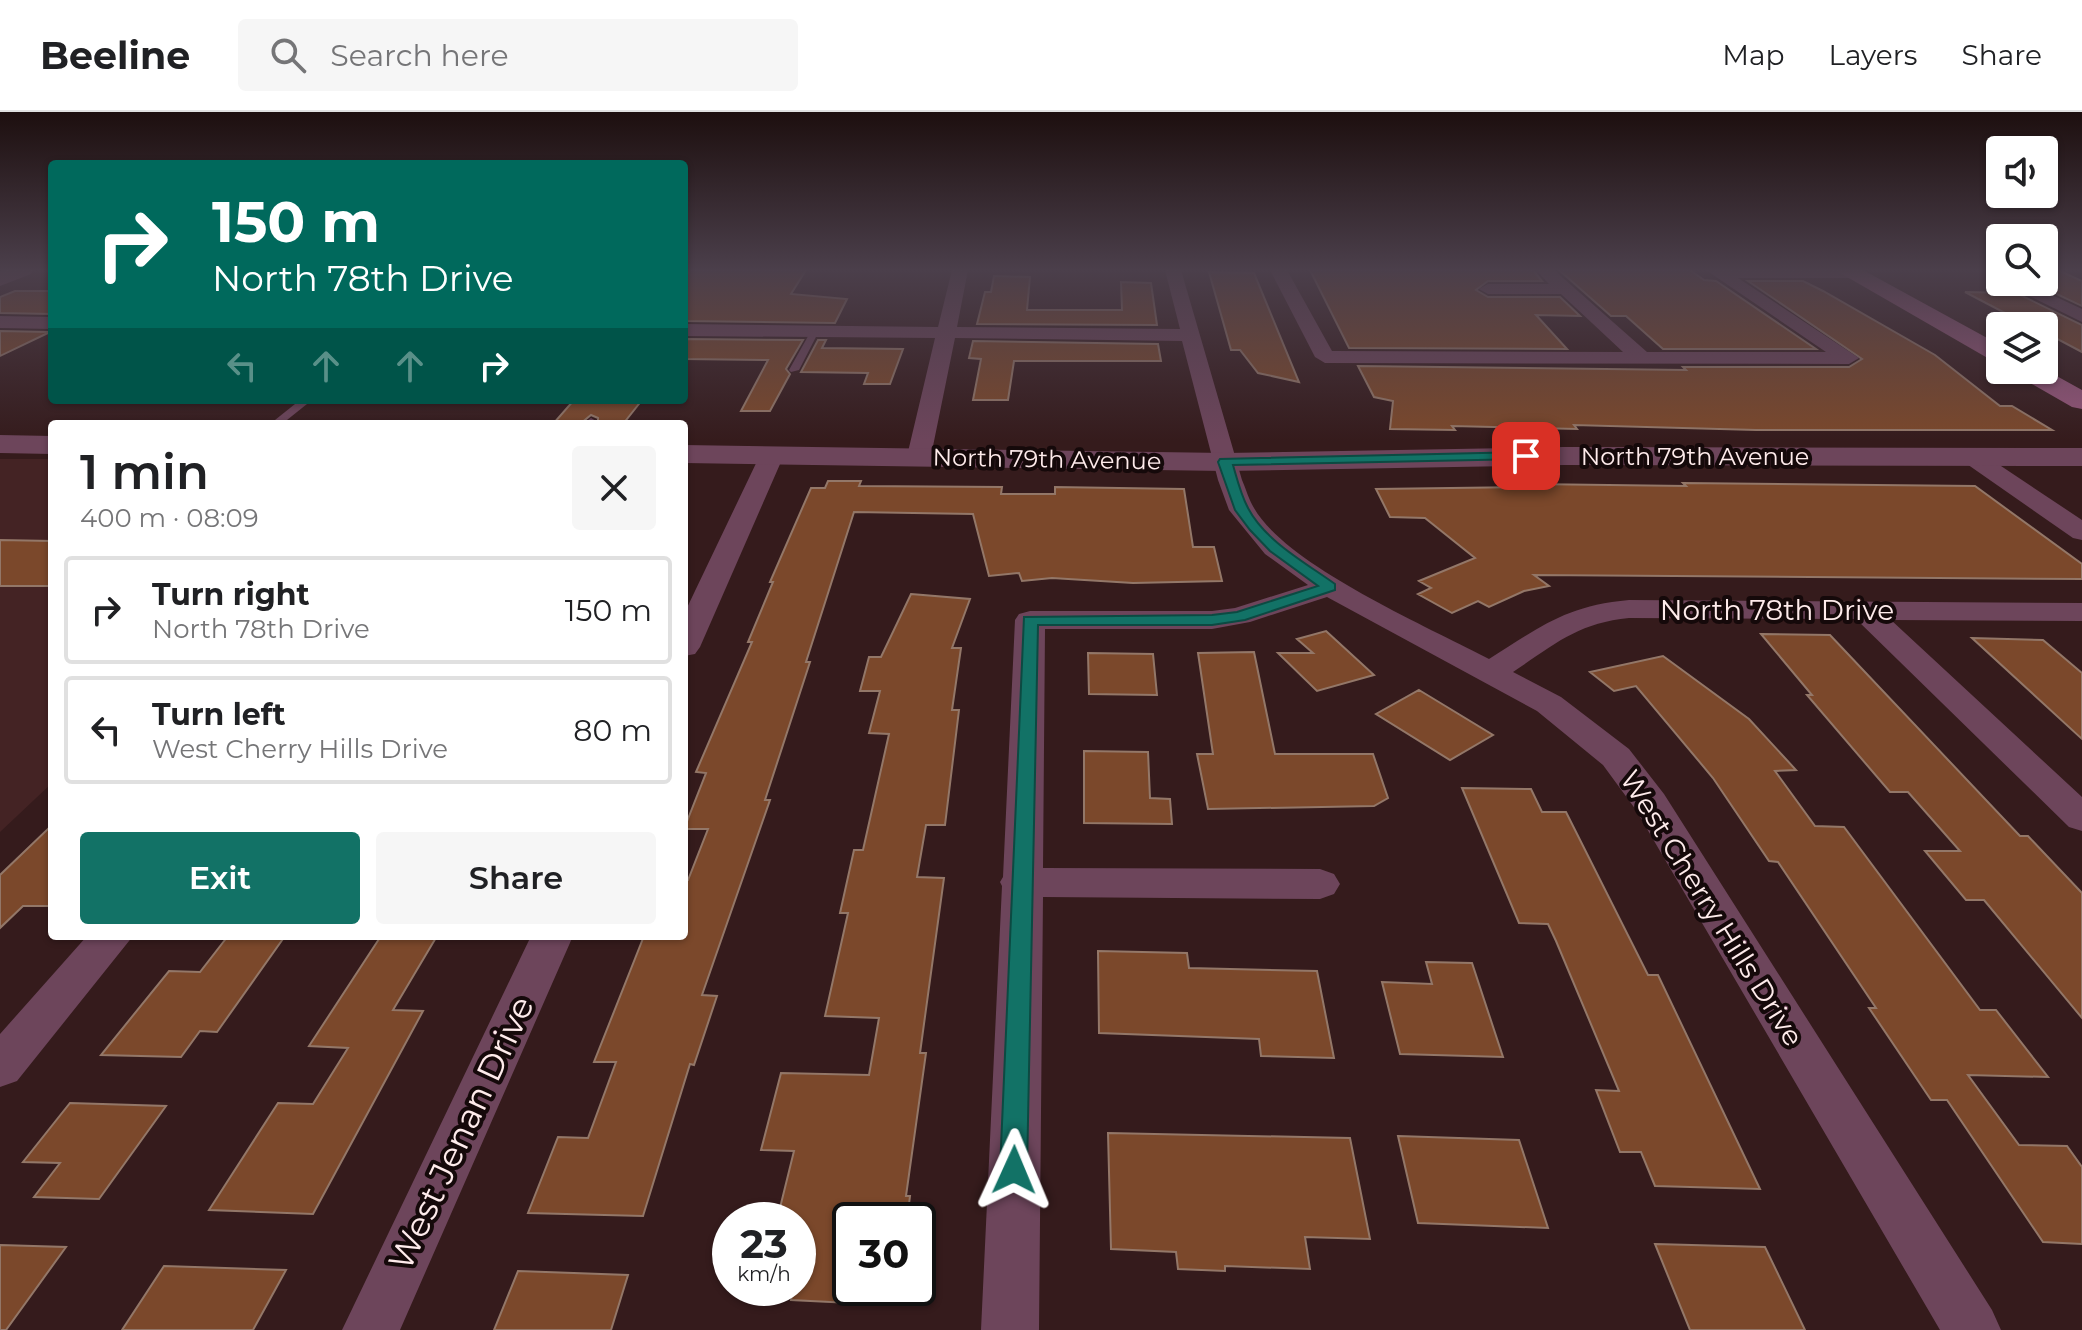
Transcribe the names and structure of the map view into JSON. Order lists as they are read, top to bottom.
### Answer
{
  "streets": {
    "street": [
      "North 79th Avenue",
      "North 78th Drive",
      "West Cherry Hills Drive",
      "West Jenan Drive"
    ]
  },
  "crossings": [
    ["North 79th Avenue", "West Cherry Hills Drive"],
    ["North 78th Drive", "West Cherry Hills Drive"]
  ],
  "page": {
    "header": "Beeline",
    "search": "Search here",
    "nav": ["Map", "Layers", "Share"],
    "turn": ["150 m", "North 78th Drive"],
    "heading": ["1 min", "400 m · 08:09"],
    "list": [
      {
        "name": "Turn right",
        "note": "North 78th Drive",
        "value": "150 m"
      },
      {
        "name": "Turn left",
        "note": "West Cherry Hills Drive",
        "value": "80 m"
      }
    ],
    "buttons": ["Exit", "Share"],
    "speed": "23 km/h",
    "limit": "30"
  }
}
